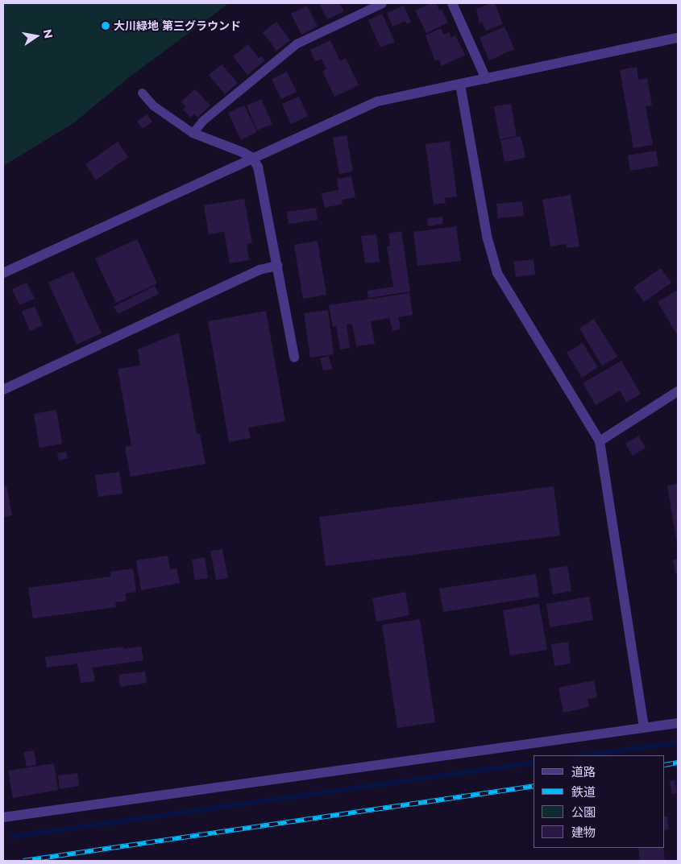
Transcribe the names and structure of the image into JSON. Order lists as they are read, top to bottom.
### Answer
{
  "places": ["大川緑地 第三グラウンド"],
  "legend": [
    "道路",
    "鉄道",
    "公園",
    "建物"
  ],
  "north": "right"
}
